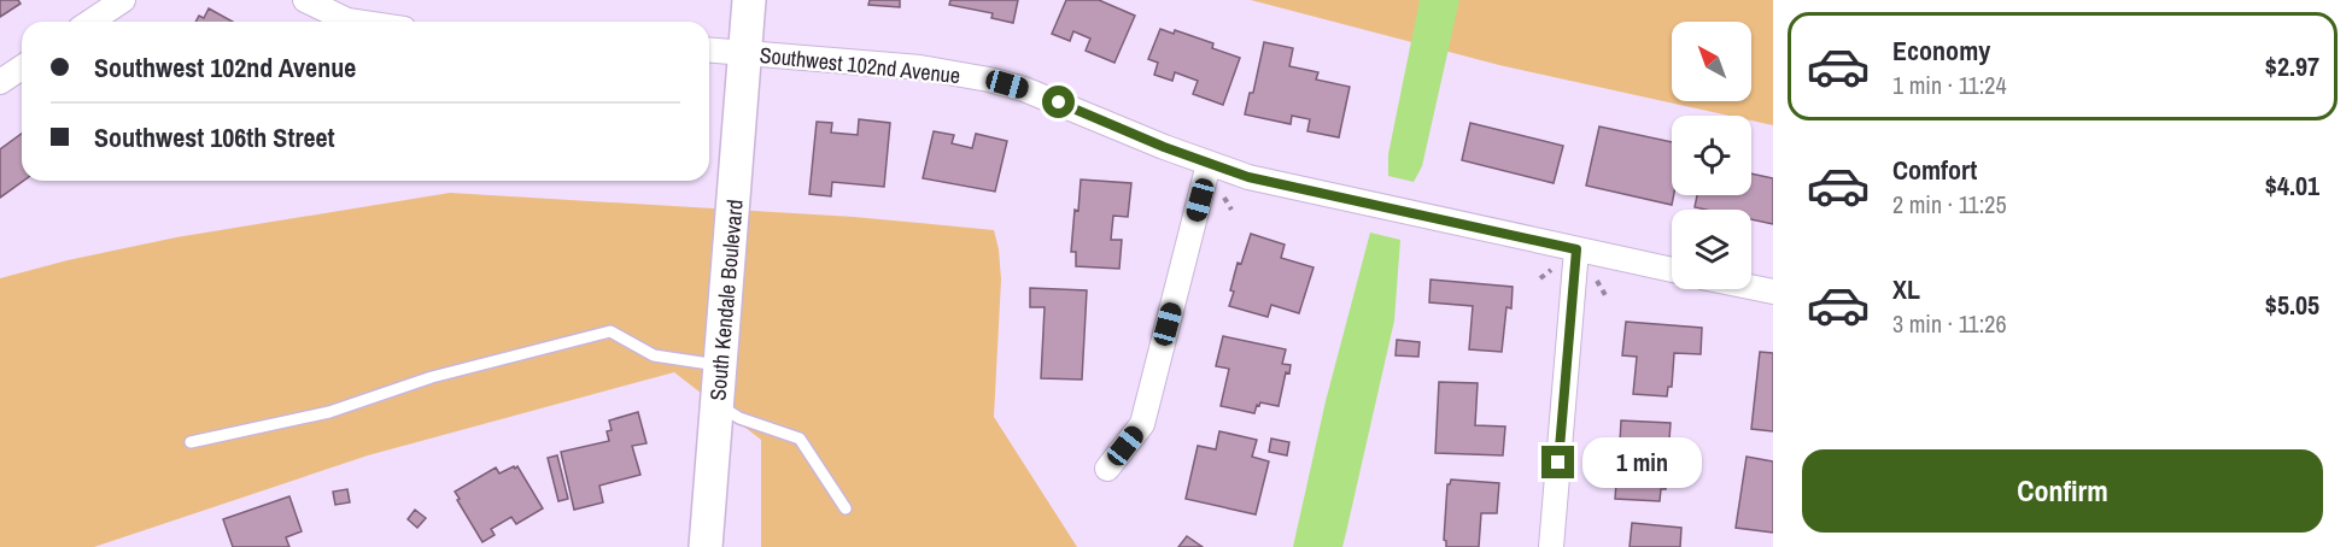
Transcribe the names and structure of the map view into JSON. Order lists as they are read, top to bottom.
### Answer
{
  "streets": {
    "street": ["Southwest 102nd Avenue", "South Kendale Boulevard"]
  },
  "crossings": [
    ["Southwest 102nd Avenue", "South Kendale Boulevard"]
  ],
  "north": "top left",
  "page": {
    "list": [
      {
        "name": "Economy",
        "note": "1 min · 11:24",
        "value": "$2.97"
      },
      {
        "name": "Comfort",
        "note": "2 min · 11:25",
        "value": "$4.01"
      },
      {
        "name": "XL",
        "note": "3 min · 11:26",
        "value": "$5.05"
      }
    ],
    "banner": ["Southwest 102nd Avenue", "Southwest 106th Street"],
    "buttons": "Confirm",
    "bubble": "1 min"
  }
}
